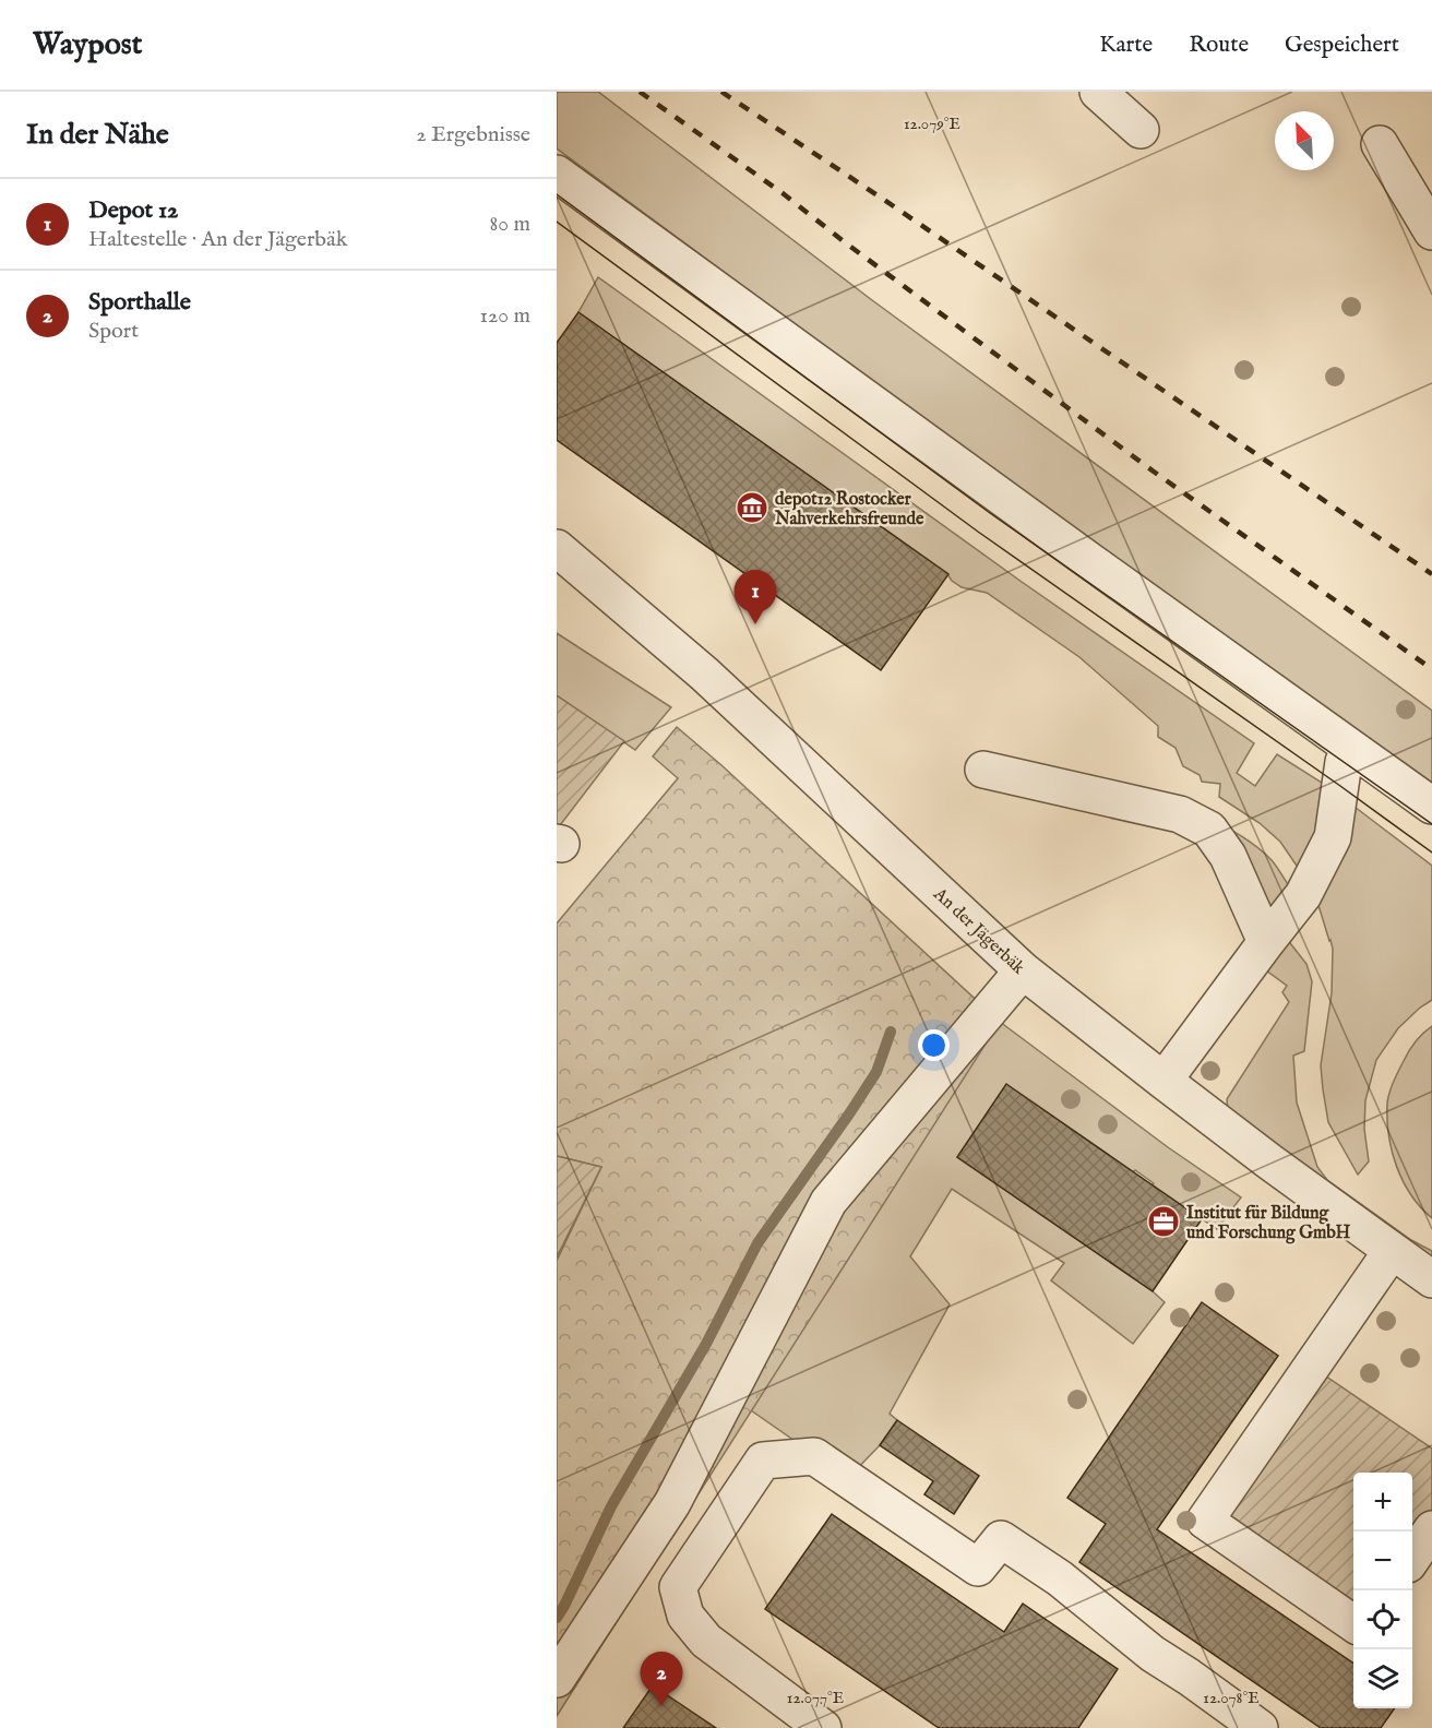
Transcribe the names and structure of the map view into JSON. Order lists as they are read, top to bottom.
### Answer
{
  "streets": {
    "street": ["An der Jägerbäk"]
  },
  "places": {
    "museum": ["depot12 Rostocker Nahverkehrsfreunde"],
    "office": ["Institut für Bildung und Forschung GmbH"]
  },
  "north": "top left",
  "page": {
    "header": "Waypost",
    "nav": ["Karte", "Route", "Gespeichert"],
    "heading": ["In der Nähe", "2 Ergebnisse"],
    "list": [
      {
        "mark": "1",
        "name": "Depot 12",
        "note": "Haltestelle · An der Jägerbäk",
        "value": "80 m"
      },
      {
        "mark": "2",
        "name": "Sporthalle",
        "note": "Sport",
        "value": "120 m"
      }
    ],
    "pins": ["1", "2"],
    "map_buttons": ["+", "−"]
  },
  "coordinates": ["12.079°E", "12.077°E", "12.078°E"]
}
